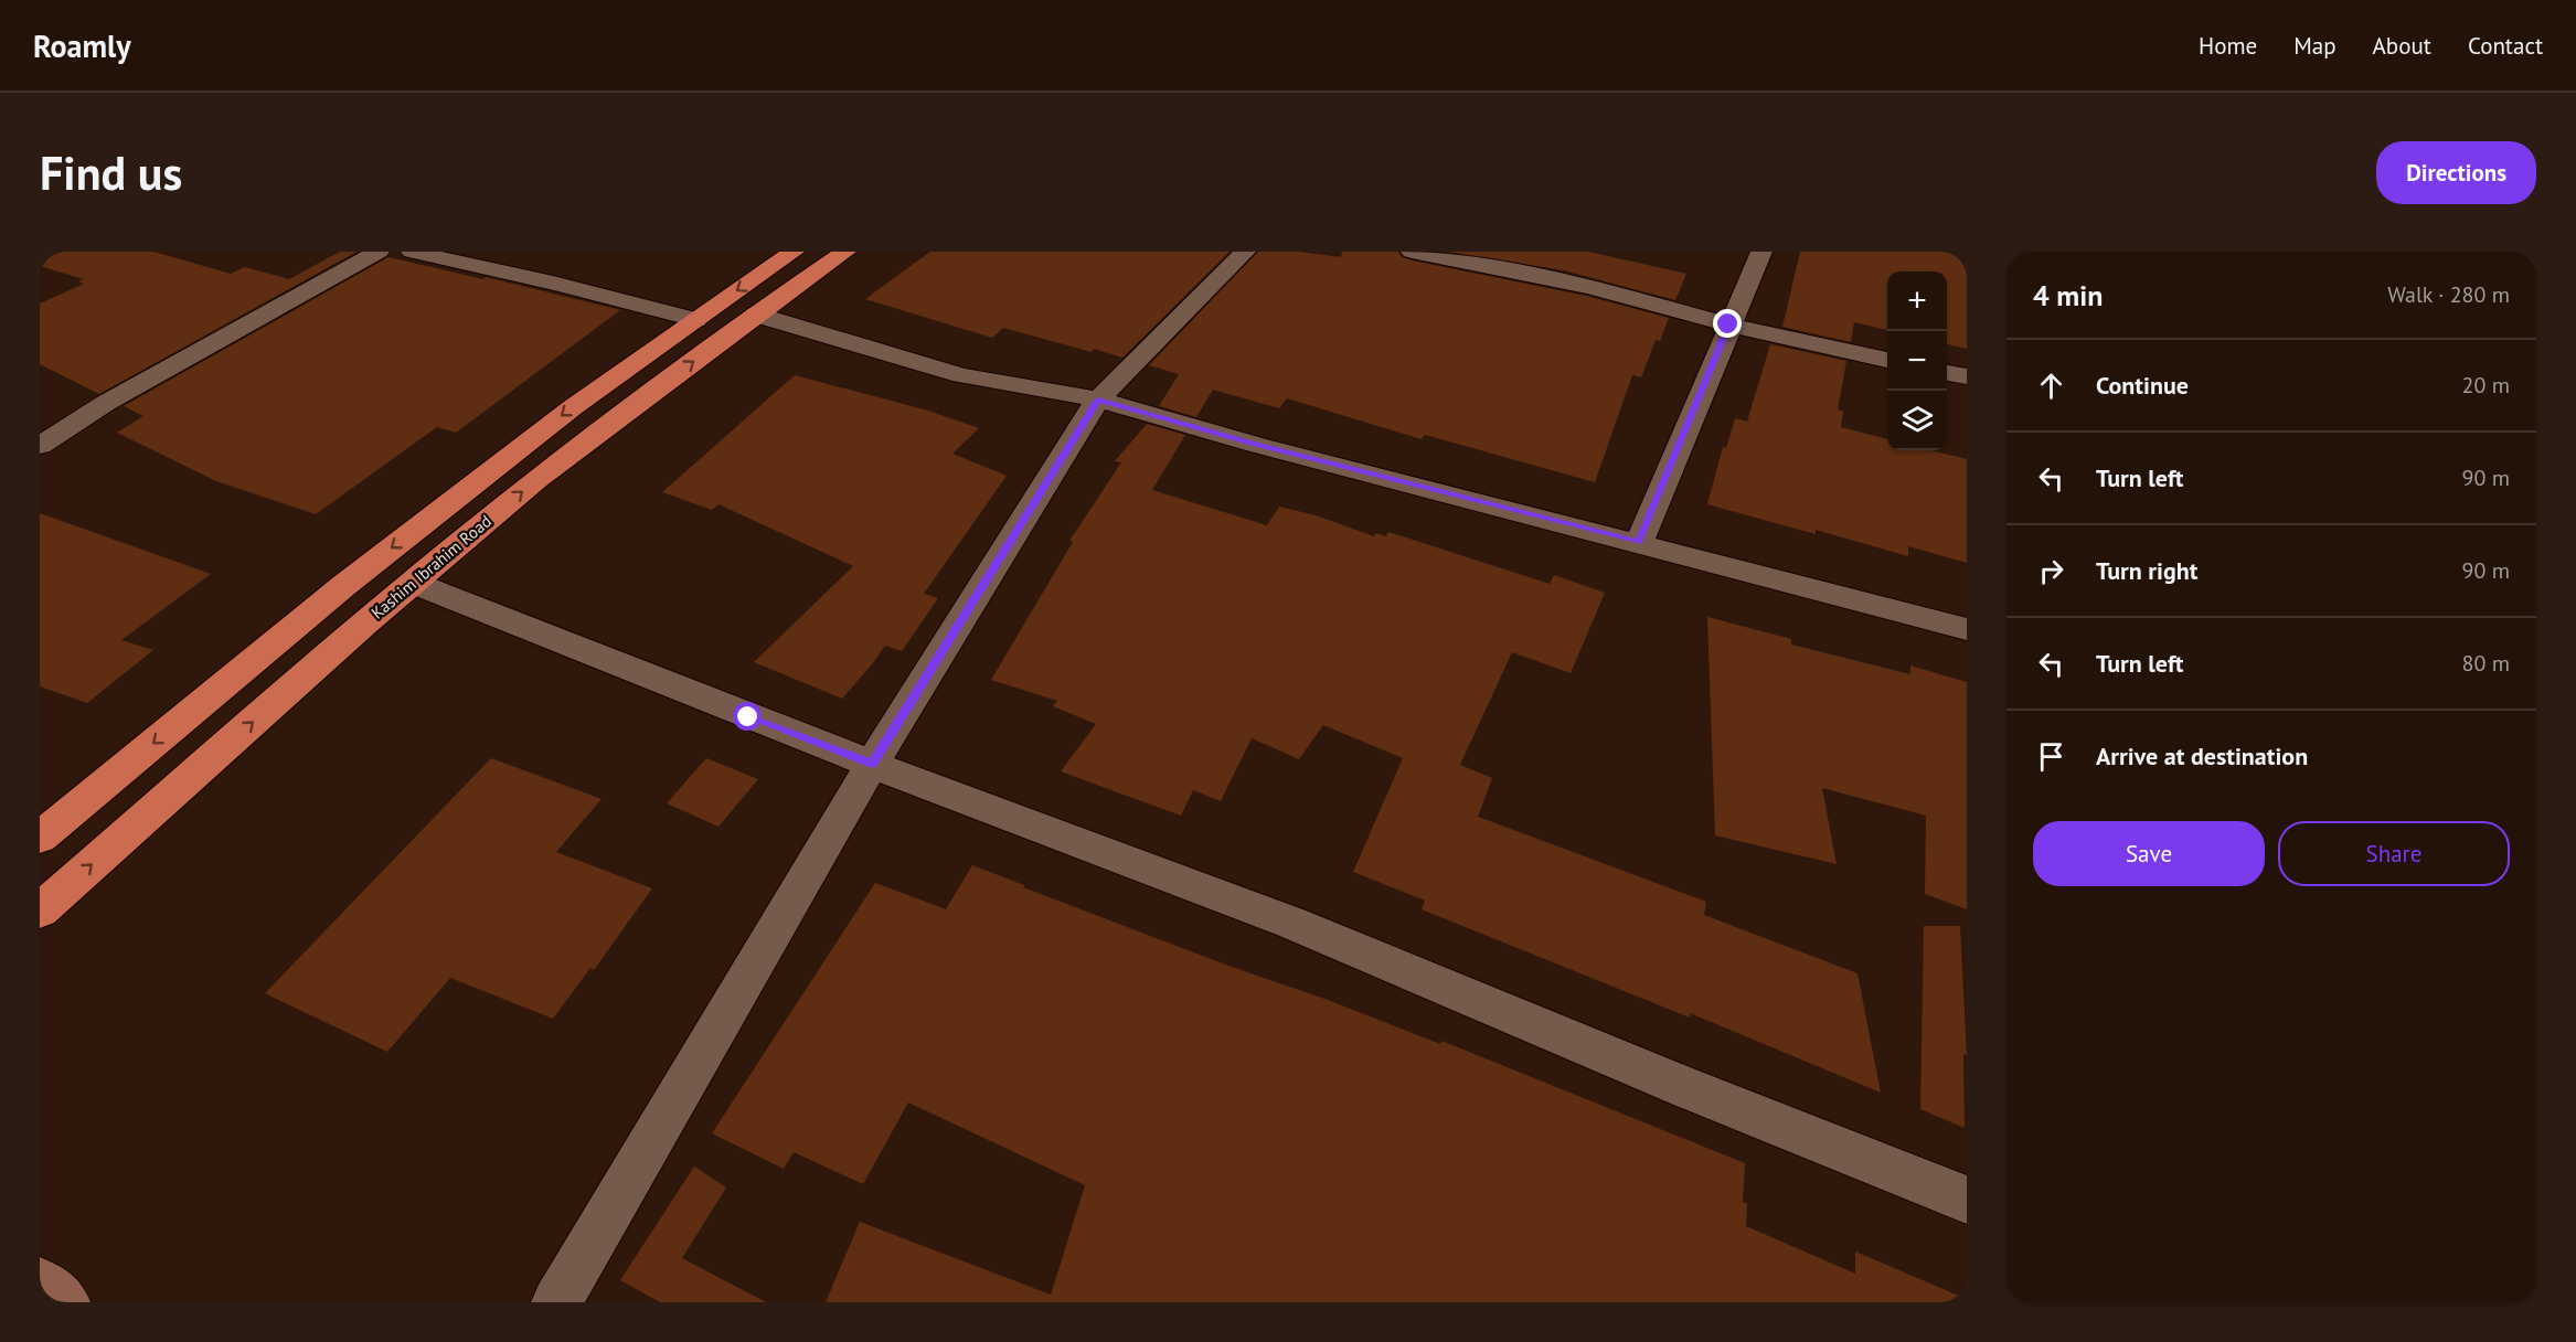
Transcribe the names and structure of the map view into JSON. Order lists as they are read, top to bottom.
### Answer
{
  "streets": {
    "highway": ["Kashim Ibrahim Road"]
  },
  "page": {
    "header": "Roamly",
    "nav": [
      "Home",
      "Map",
      "About",
      "Contact"
    ],
    "buttons": [
      "Directions",
      ["Save", "Share"]
    ],
    "title": "Find us",
    "heading": ["4 min", "Walk · 280 m"],
    "map_buttons": ["+", "−"],
    "list": [
      ["Continue", "20 m"],
      ["Turn left", "90 m"],
      ["Turn right", "90 m"],
      ["Turn left", "80 m"],
      "Arrive at destination"
    ]
  }
}
